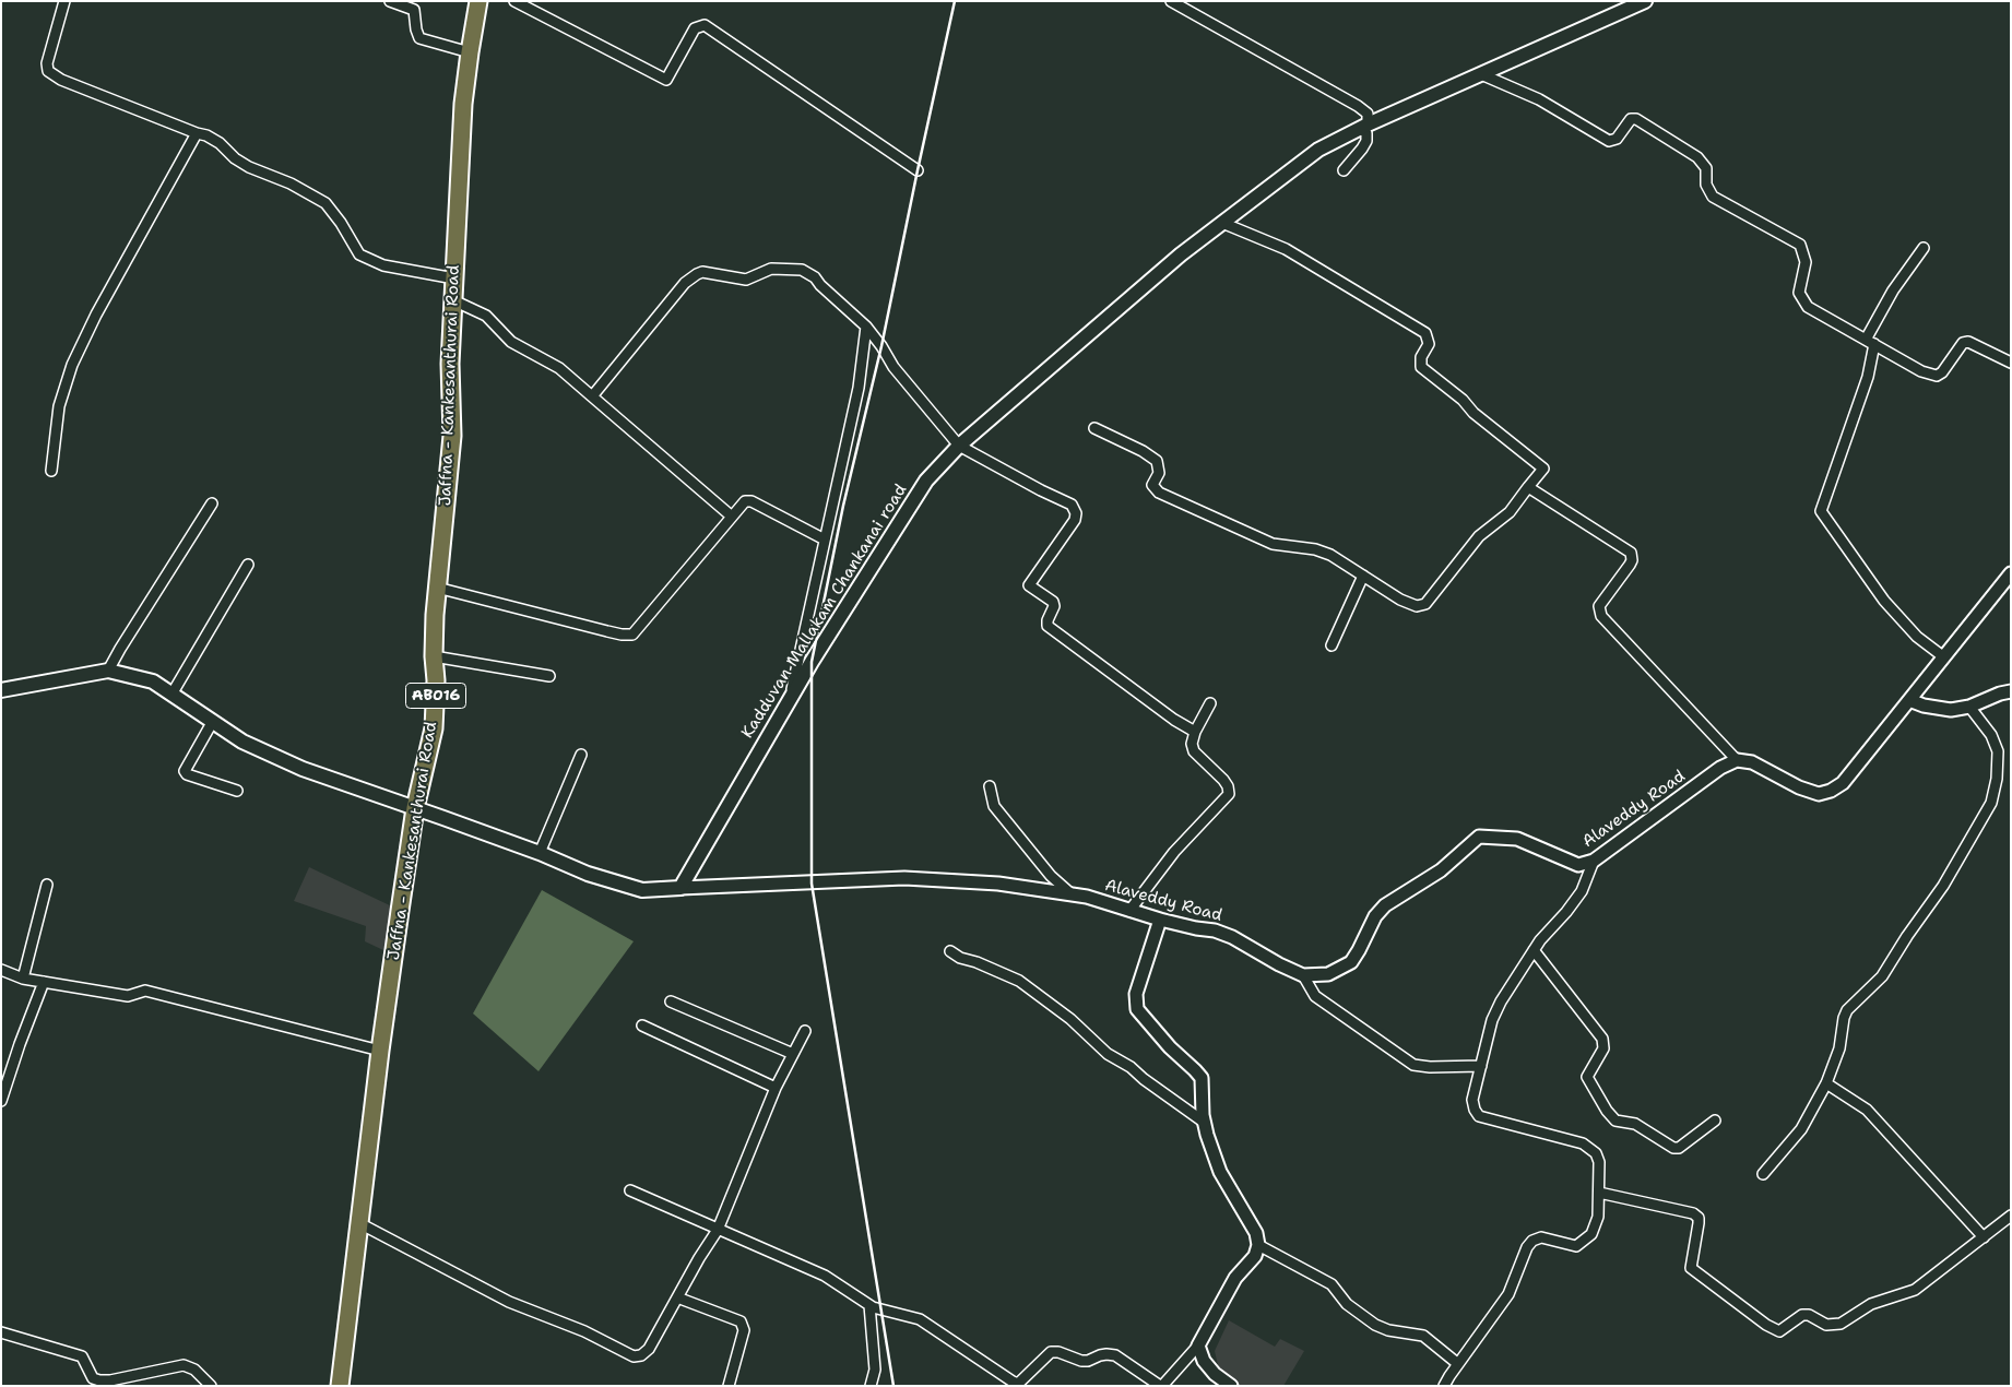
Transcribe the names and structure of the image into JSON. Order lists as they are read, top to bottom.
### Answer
{
  "streets": {
    "main road": ["Jaffna - Kankesanthurai Road", "Kadduvan Mallakam Chankanai road", "AB016"],
    "street": ["Alaveddy Road"]
  },
  "crossings": [
    ["Kadduvan Mallakam Chankanai road", "Alaveddy Road"]
  ]
}
